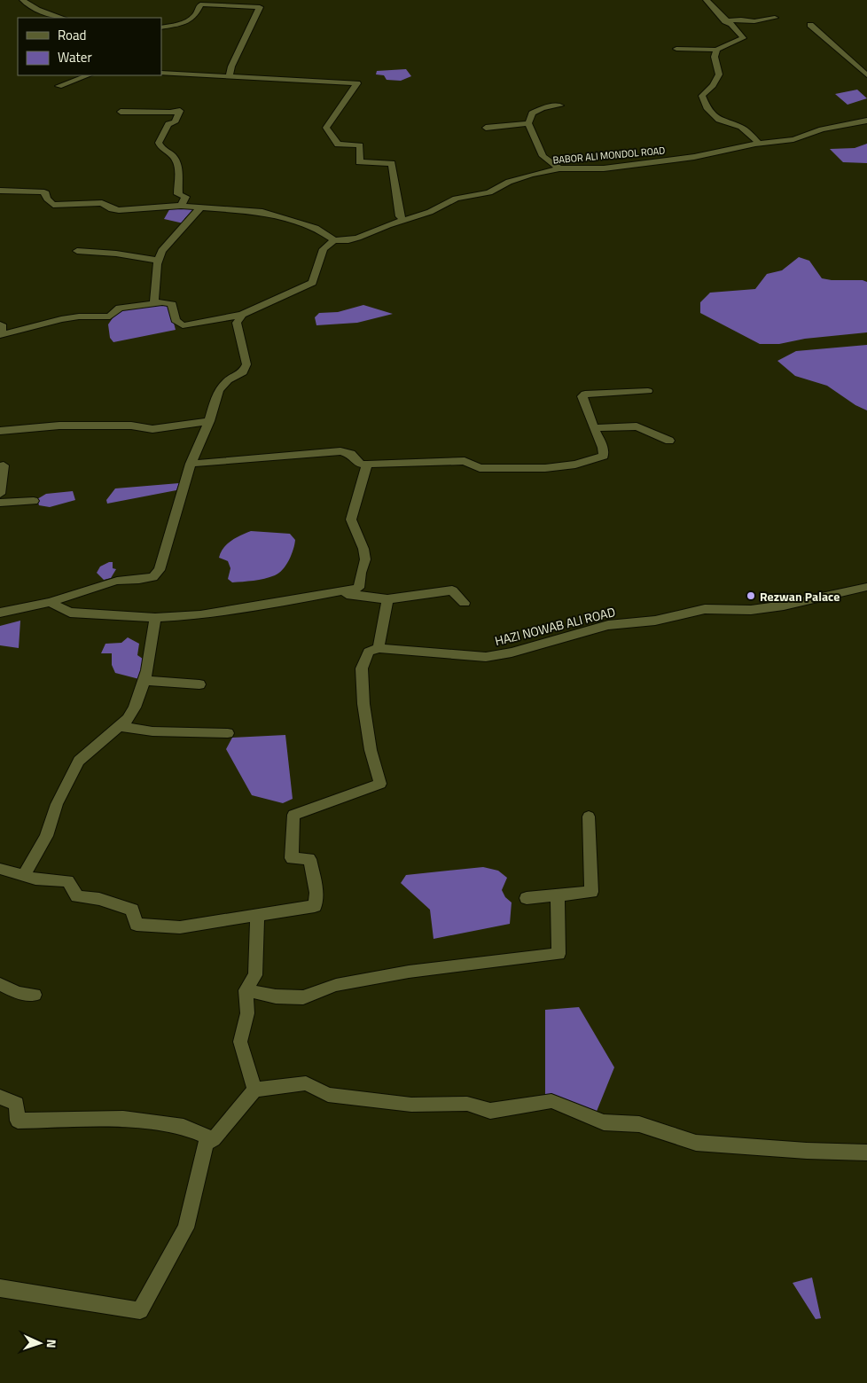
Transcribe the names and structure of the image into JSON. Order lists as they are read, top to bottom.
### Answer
{
  "streets": {
    "street": ["BABOR ALI MONDOL ROAD", "HAZI NOWAB ALI ROAD"]
  },
  "places": ["Rezwan Palace"],
  "legend": ["Road", "Water"],
  "north": "right"
}
